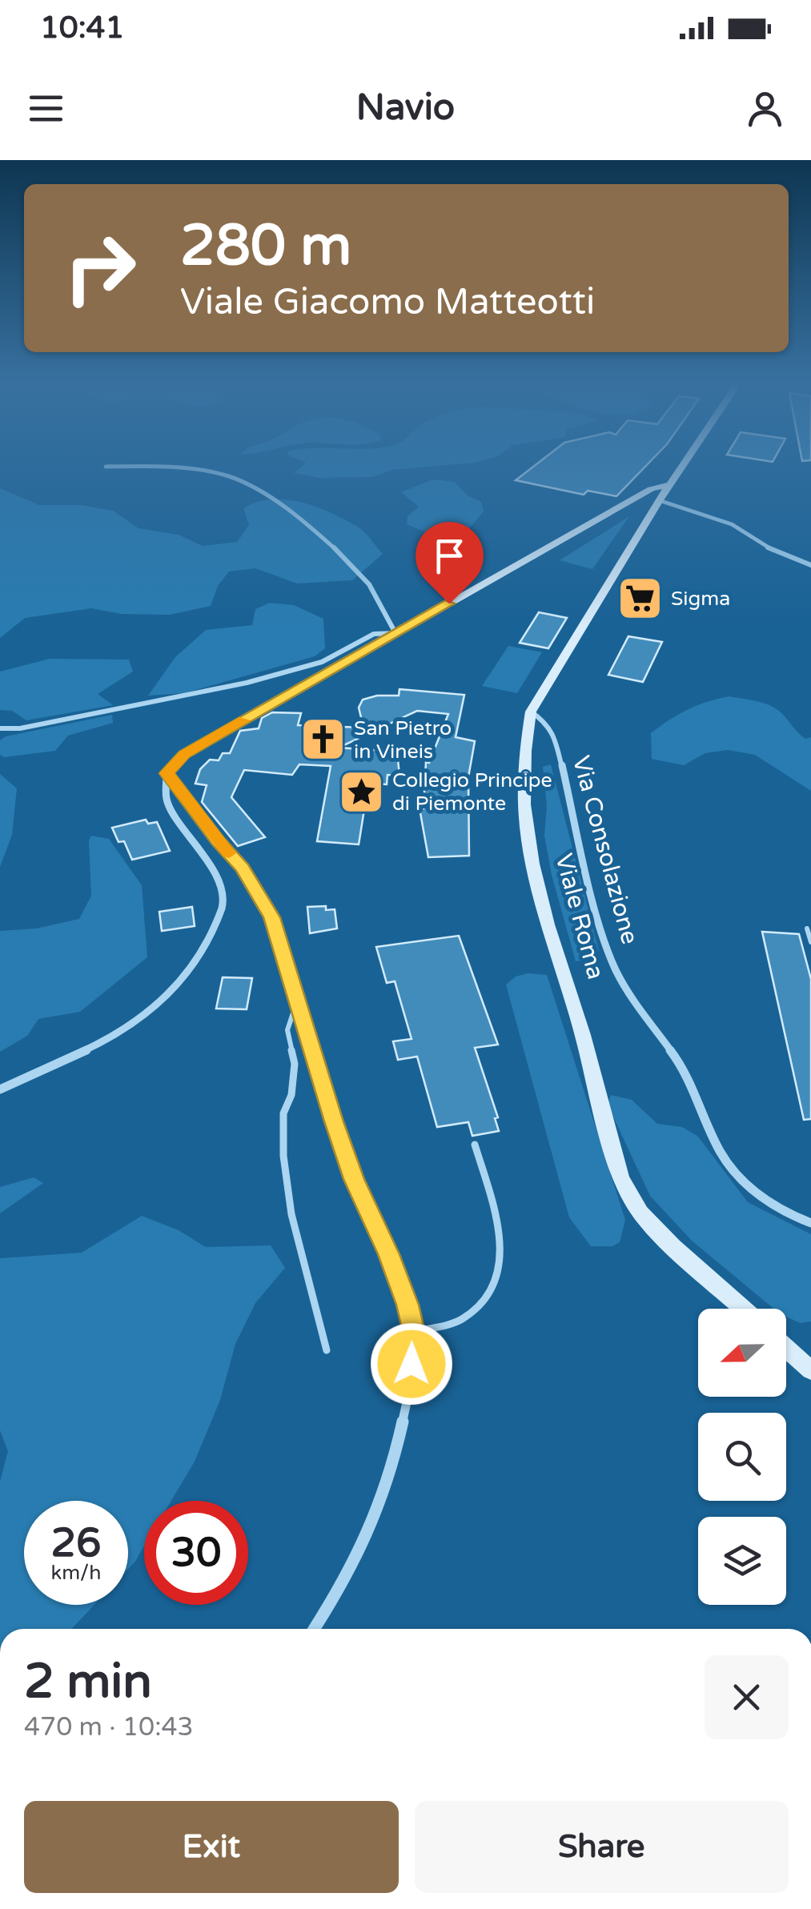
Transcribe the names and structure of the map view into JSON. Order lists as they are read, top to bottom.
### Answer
{
  "streets": {
    "street": ["Via Consolazione", "Viale Roma"]
  },
  "crossings": [
    ["Via Consolazione", "Viale Roma"]
  ],
  "places": {
    "supermarket": ["Sigma"],
    "church": ["San Pietro in Vineis"],
    "place": ["Collegio Principe di Piemonte"]
  },
  "north": "left",
  "page": {
    "status": "10:41",
    "header": "Navio",
    "turn": ["280 m", "Viale Giacomo Matteotti"],
    "speed": "26 km/h",
    "limit": "30",
    "heading": ["2 min", "470 m · 10:43"],
    "buttons": ["Exit", "Share"]
  }
}
